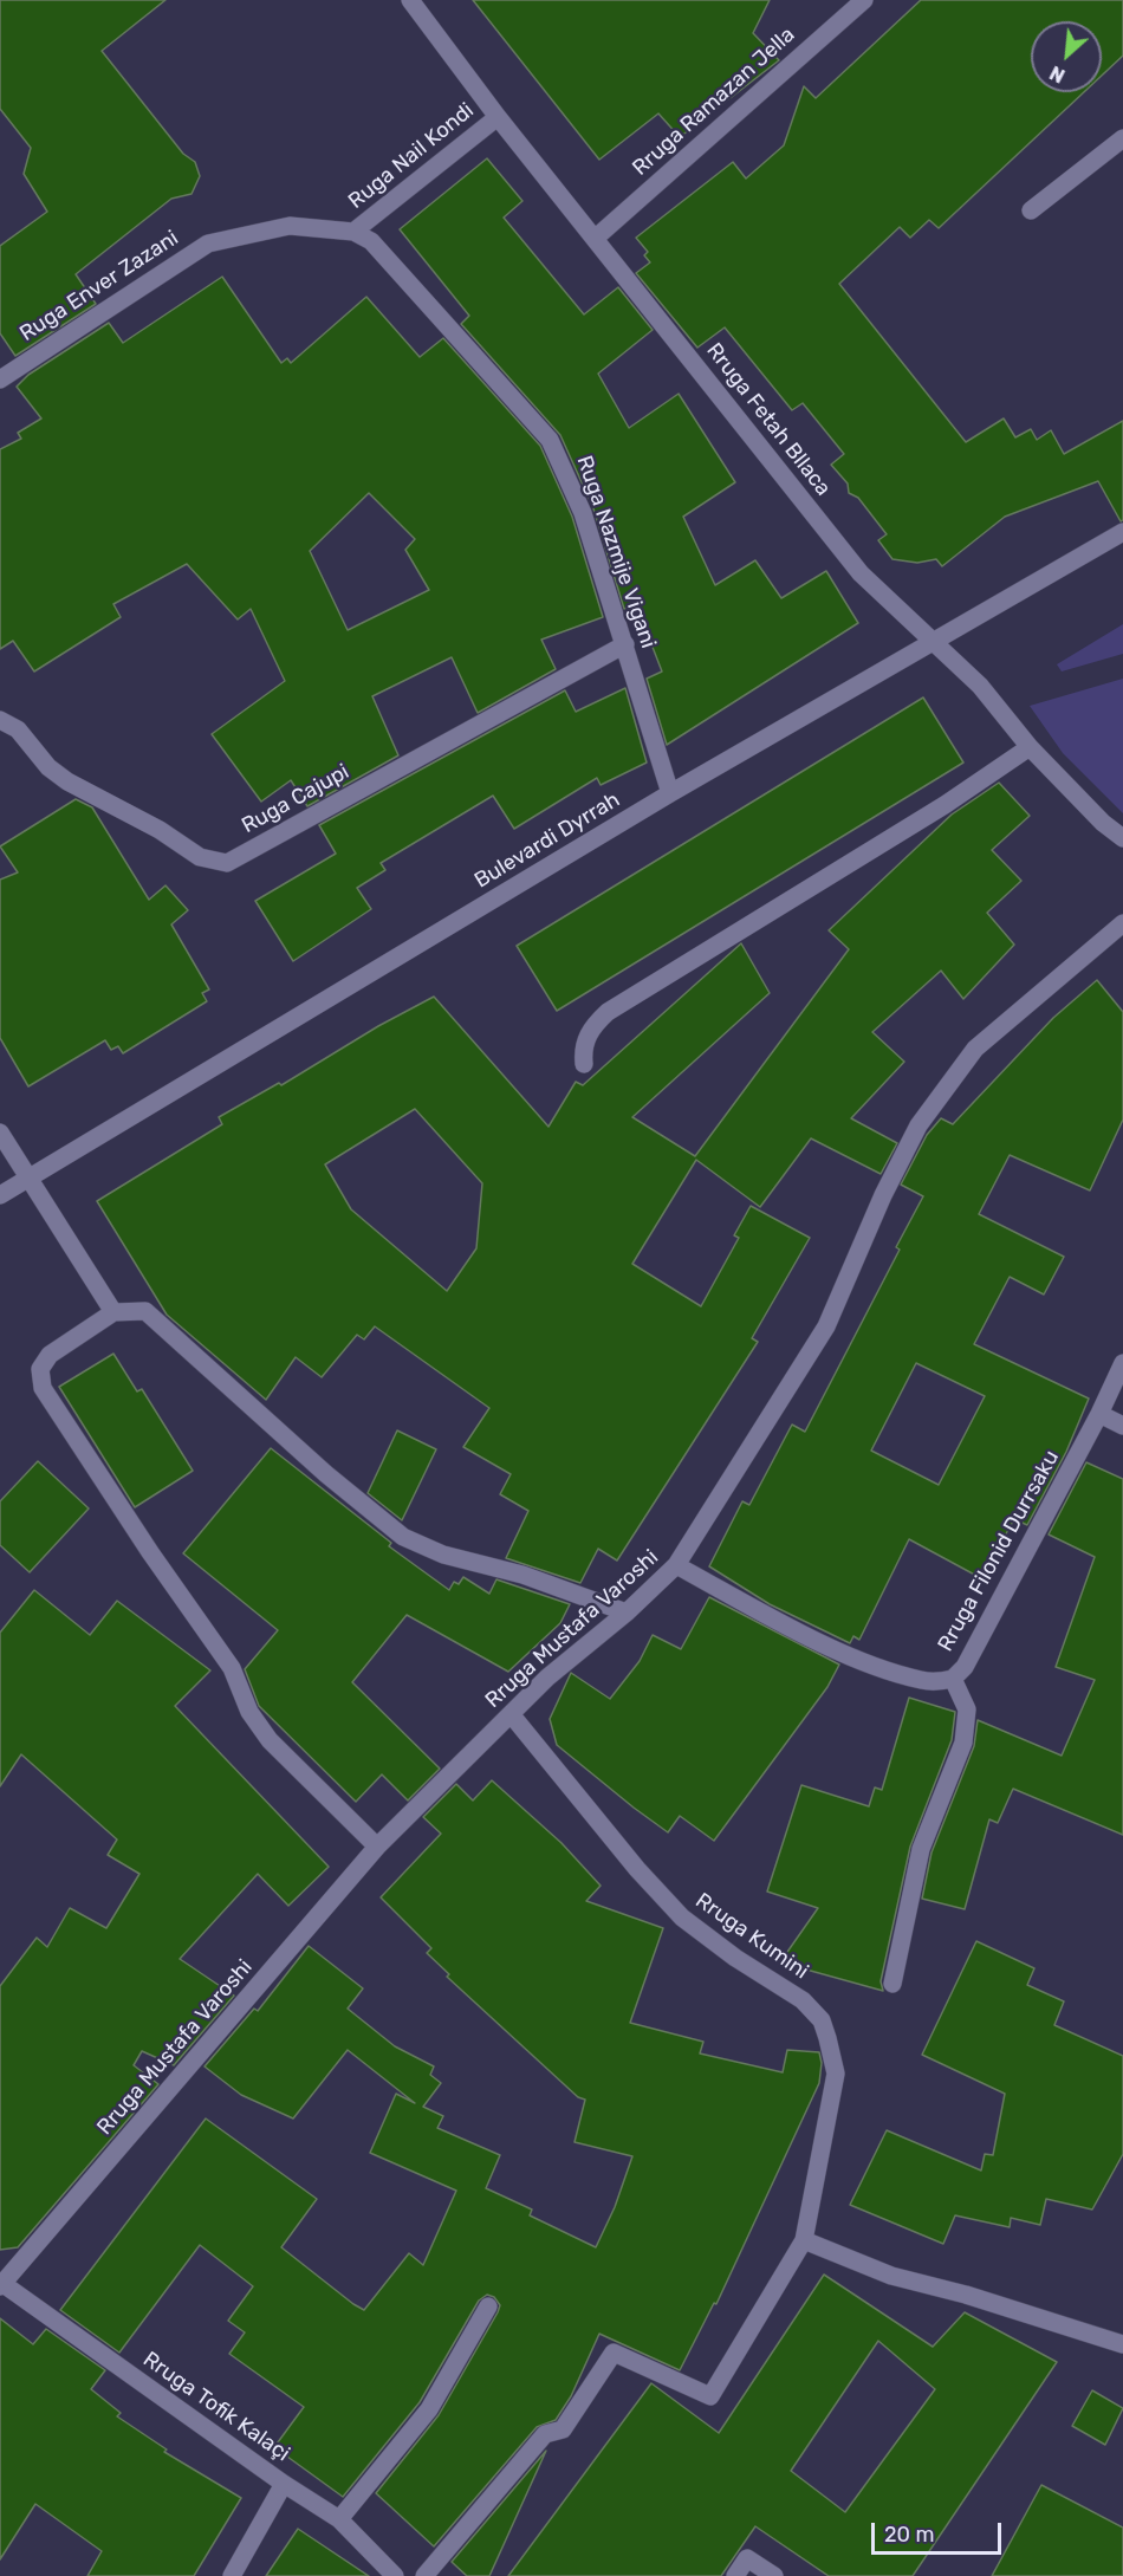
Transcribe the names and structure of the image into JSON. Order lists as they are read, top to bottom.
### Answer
{
  "streets": {
    "street": [
      "Rruga Ramazan Jella",
      "Ruga Nail Kondi",
      "Ruga Enver Zazani",
      "Rruga Fetah Bllaca",
      "Ruga Nazmije Vigani",
      "Ruga Cajupi",
      "Bulevardi Dyrrah",
      "Rruga Filonid Durrsaku",
      "Rruga Mustafa Varoshi",
      "Rruga Kumini",
      "Rruga Tofik Kalaçi"
    ]
  },
  "crossings": [
    ["Rruga Ramazan Jella", "Rruga Fetah Bllaca"],
    ["Ruga Nail Kondi", "Ruga Enver Zazani"],
    ["Ruga Nail Kondi", "Rruga Fetah Bllaca"],
    ["Ruga Nail Kondi", "Ruga Nazmije Vigani"],
    ["Ruga Enver Zazani", "Ruga Nazmije Vigani"],
    ["Rruga Fetah Bllaca", "Bulevardi Dyrrah"],
    ["Ruga Nazmije Vigani", "Ruga Cajupi"],
    ["Ruga Nazmije Vigani", "Bulevardi Dyrrah"],
    ["Rruga Filonid Durrsaku", "Rruga Mustafa Varoshi"],
    ["Rruga Mustafa Varoshi", "Rruga Kumini"],
    ["Rruga Mustafa Varoshi", "Rruga Tofik Kalaçi"]
  ],
  "scale_bar": "20 m",
  "north": "bottom left"
}
